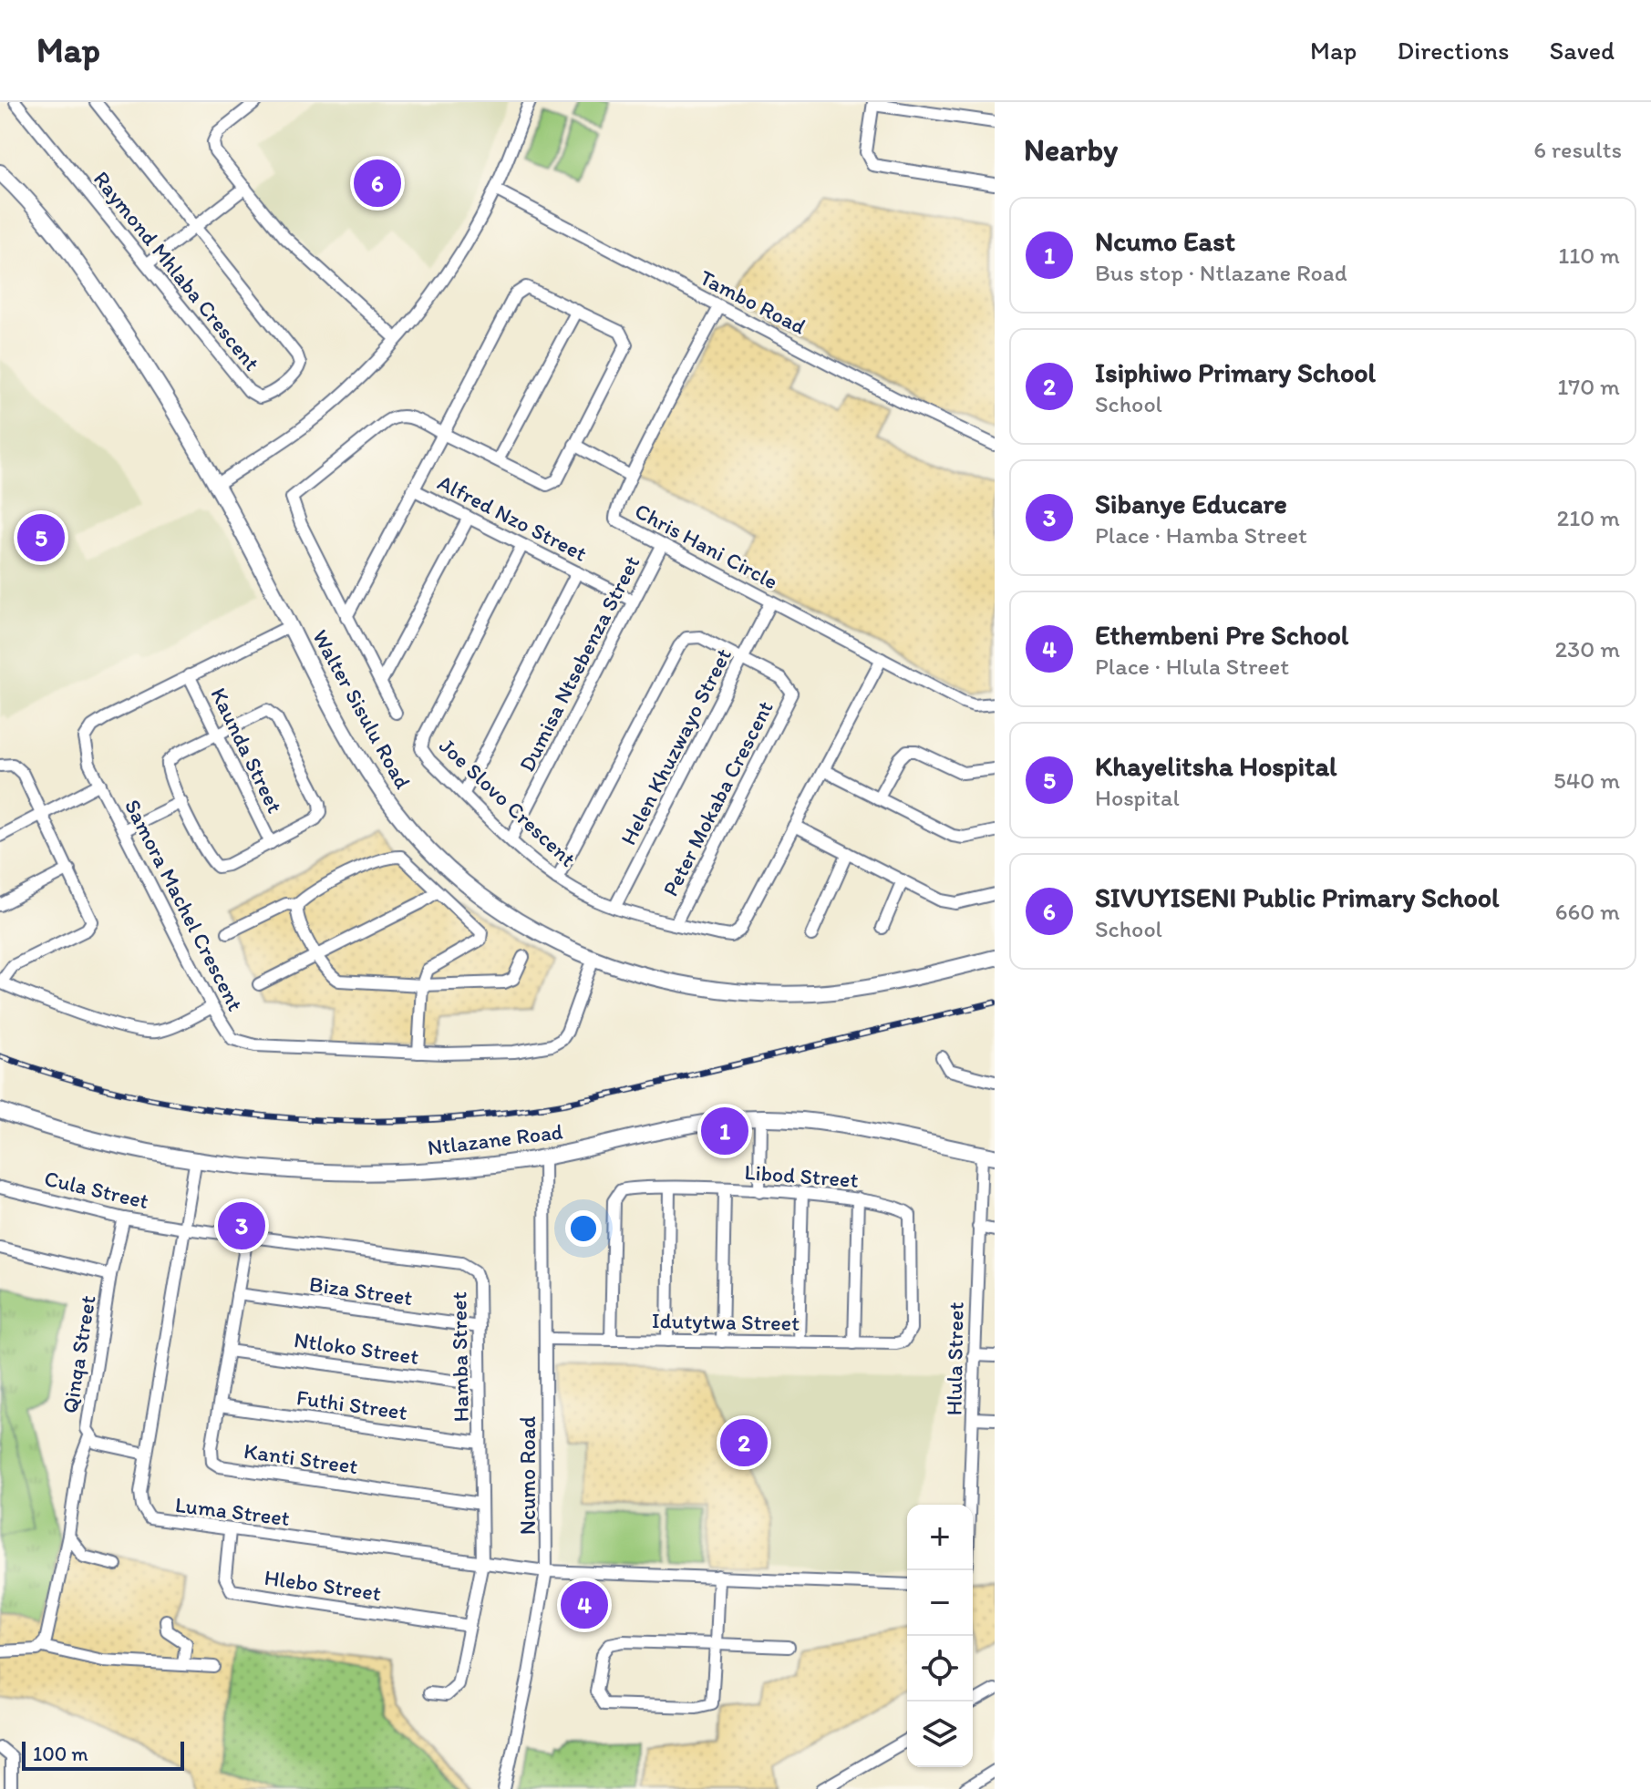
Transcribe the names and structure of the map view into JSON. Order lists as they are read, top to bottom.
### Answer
{
  "streets": {
    "street": [
      "Raymond Mhlaba Crescent",
      "Tambo Road",
      "Alfred Nzo Street",
      "Chris Hani Circle",
      "Dumisa Ntsebenza Street",
      "Walter Sisulu Road",
      "Helen Khuzwayo Street",
      "Kaunda Street",
      "Peter Mokaba Crescent",
      "Joe Slovo Crescent",
      "Samora Machel Crescent",
      "Ntlazane Road",
      "Libod Street",
      "Cula Street",
      "Biza Street",
      "Idutytwa Street",
      "Ntloko Street",
      "Qinqa Street",
      "Hamba Street",
      "Hlula Street",
      "Futhi Street",
      "Kanti Street",
      "Ncumo Road",
      "Luma Street",
      "Hlebo Street"
    ]
  },
  "crossings": [
    ["Tambo Road", "Chris Hani Circle"],
    ["Alfred Nzo Street", "Dumisa Ntsebenza Street"],
    ["Alfred Nzo Street", "Joe Slovo Crescent"],
    ["Chris Hani Circle", "Dumisa Ntsebenza Street"],
    ["Chris Hani Circle", "Helen Khuzwayo Street"],
    ["Chris Hani Circle", "Joe Slovo Crescent"],
    ["Dumisa Ntsebenza Street", "Joe Slovo Crescent"],
    ["Walter Sisulu Road", "Samora Machel Crescent"],
    ["Helen Khuzwayo Street", "Peter Mokaba Crescent"],
    ["Helen Khuzwayo Street", "Joe Slovo Crescent"],
    ["Kaunda Street", "Samora Machel Crescent"],
    ["Peter Mokaba Crescent", "Joe Slovo Crescent"],
    ["Ntlazane Road", "Hlula Street"],
    ["Ntlazane Road", "Ncumo Road"],
    ["Ntlazane Road", "Luma Street"],
    ["Libod Street", "Idutytwa Street"],
    ["Cula Street", "Qinqa Street"],
    ["Cula Street", "Hamba Street"],
    ["Cula Street", "Luma Street"],
    ["Biza Street", "Hamba Street"],
    ["Biza Street", "Kanti Street"],
    ["Idutytwa Street", "Ncumo Road"],
    ["Ntloko Street", "Hamba Street"],
    ["Ntloko Street", "Kanti Street"],
    ["Qinqa Street", "Luma Street"],
    ["Hamba Street", "Futhi Street"],
    ["Hamba Street", "Kanti Street"],
    ["Hamba Street", "Luma Street"],
    ["Futhi Street", "Kanti Street"],
    ["Ncumo Road", "Luma Street"],
    ["Luma Street", "Hlebo Street"]
  ],
  "scale_bar": "100 m",
  "page": {
    "header": "Map",
    "nav": ["Map", "Directions", "Saved"],
    "heading": ["Nearby", "6 results"],
    "pins": [
      "6",
      "5",
      "1",
      "3",
      "2",
      "4"
    ],
    "list": [
      {
        "mark": "1",
        "name": "Ncumo East",
        "note": "Bus stop · Ntlazane Road",
        "value": "110 m"
      },
      {
        "mark": "2",
        "name": "Isiphiwo Primary School",
        "note": "School",
        "value": "170 m"
      },
      {
        "mark": "3",
        "name": "Sibanye Educare",
        "note": "Place · Hamba Street",
        "value": "210 m"
      },
      {
        "mark": "4",
        "name": "Ethembeni Pre School",
        "note": "Place · Hlula Street",
        "value": "230 m"
      },
      {
        "mark": "5",
        "name": "Khayelitsha Hospital",
        "note": "Hospital",
        "value": "540 m"
      },
      {
        "mark": "6",
        "name": "SIVUYISENI Public Primary School",
        "note": "School",
        "value": "660 m"
      }
    ],
    "map_buttons": ["+", "−"],
    "scale": "100 m"
  }
}
